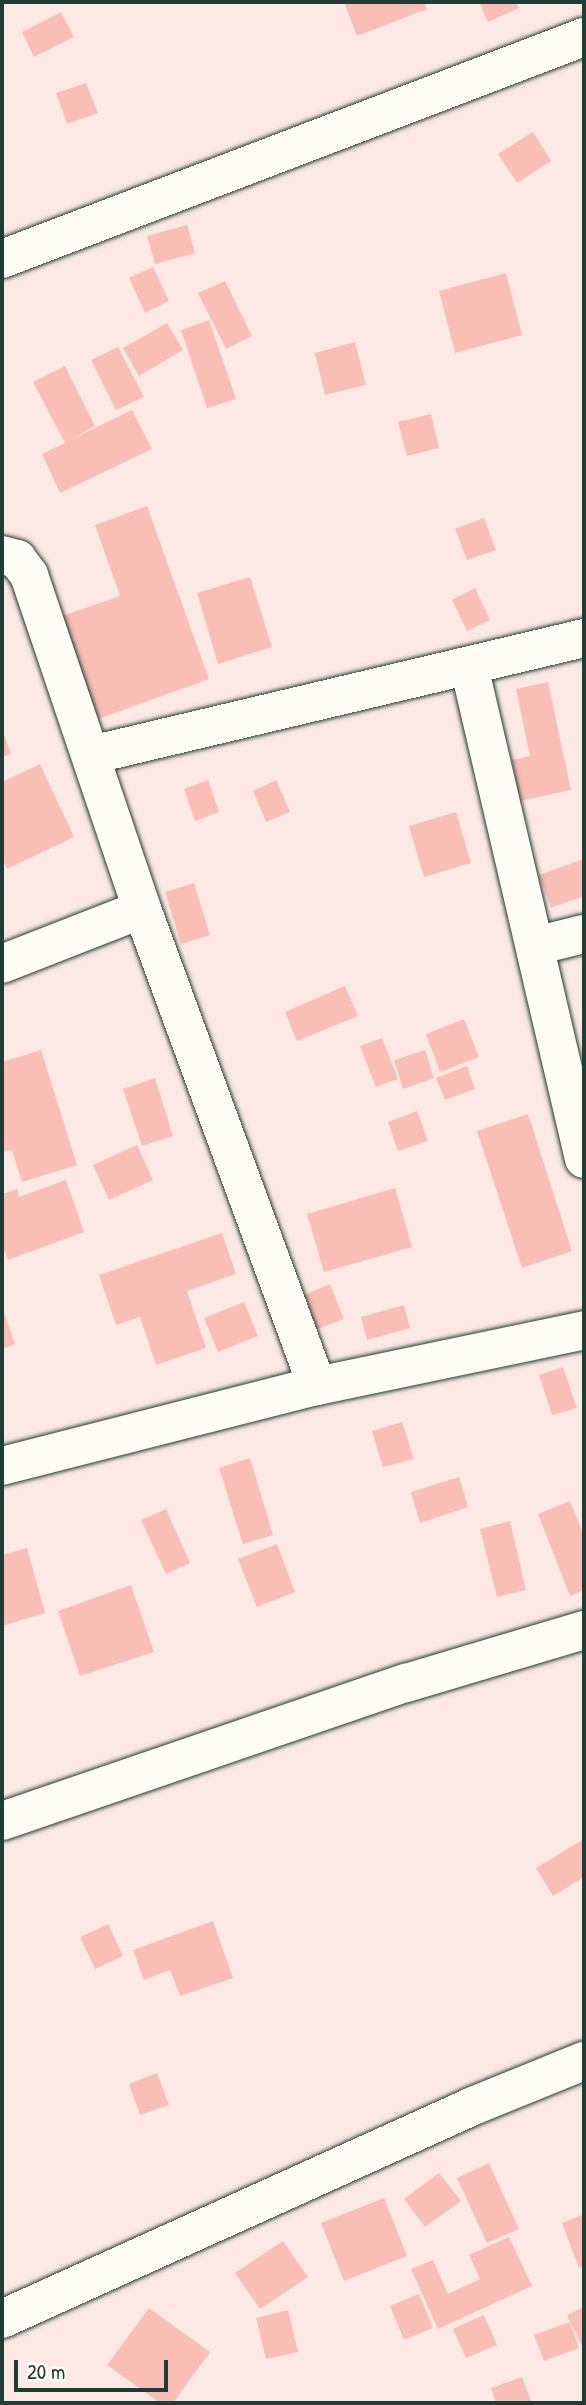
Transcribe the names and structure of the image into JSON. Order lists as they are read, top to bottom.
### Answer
{
  "scale_bar": "20 m"
}
